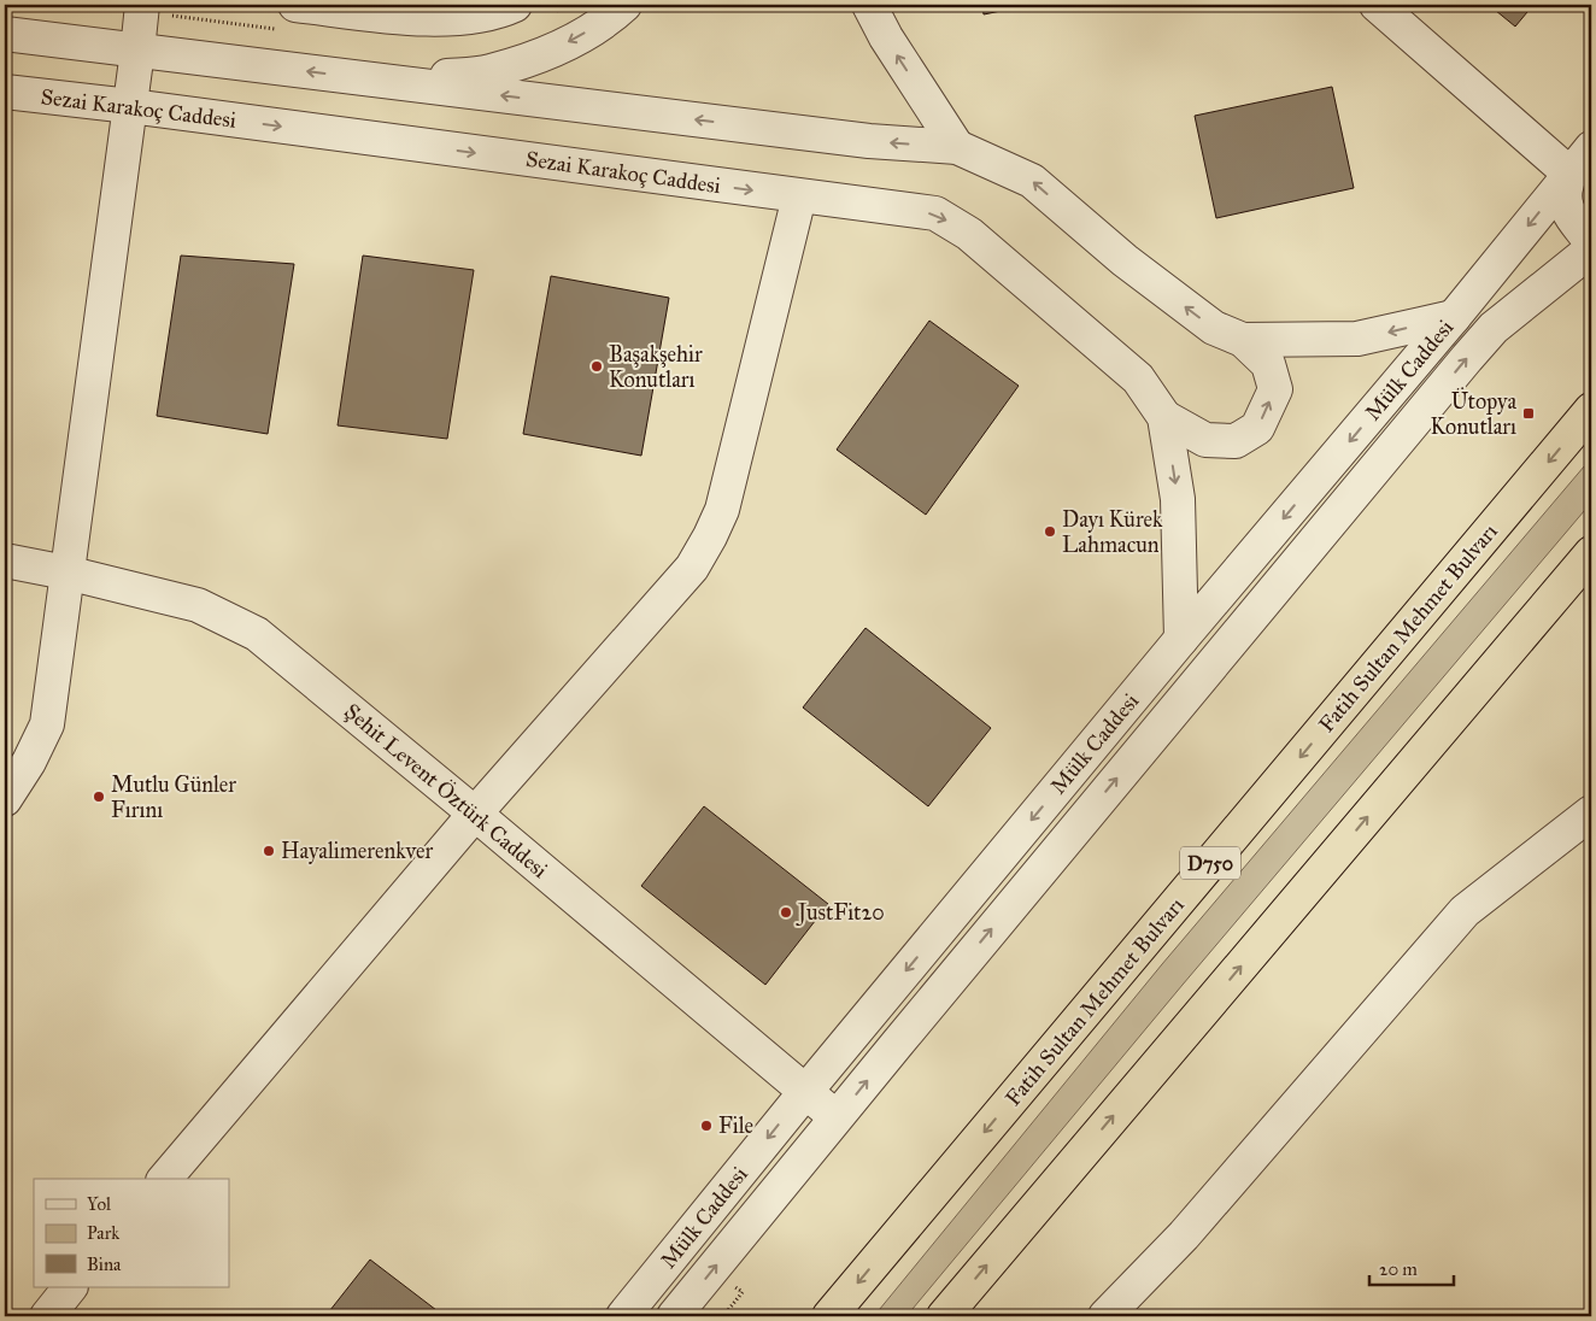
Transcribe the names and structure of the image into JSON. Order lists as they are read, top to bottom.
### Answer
{
  "streets": {
    "highway": ["Fatih Sultan Mehmet Bulvarı", "D750"],
    "street": ["Sezai Karakoç Caddesi", "Mülk Caddesi", "Şehit Levent Öztürk Caddesi"]
  },
  "crossings": [
    ["Sezai Karakoç Caddesi", "Mülk Caddesi"],
    ["Mülk Caddesi", "Şehit Levent Öztürk Caddesi"]
  ],
  "places": {
    "other": [
      "Başakşehir Konutları",
      "Dayı Kürek Lahmacun",
      "Mutlu Günler Fırını",
      "Hayalimerenkver",
      "JustFit20",
      "File"
    ],
    "transit": ["Ütopya Konutları"]
  },
  "legend": ["Yol", "Park", "Bina"],
  "scale_bar": "20 m"
}
